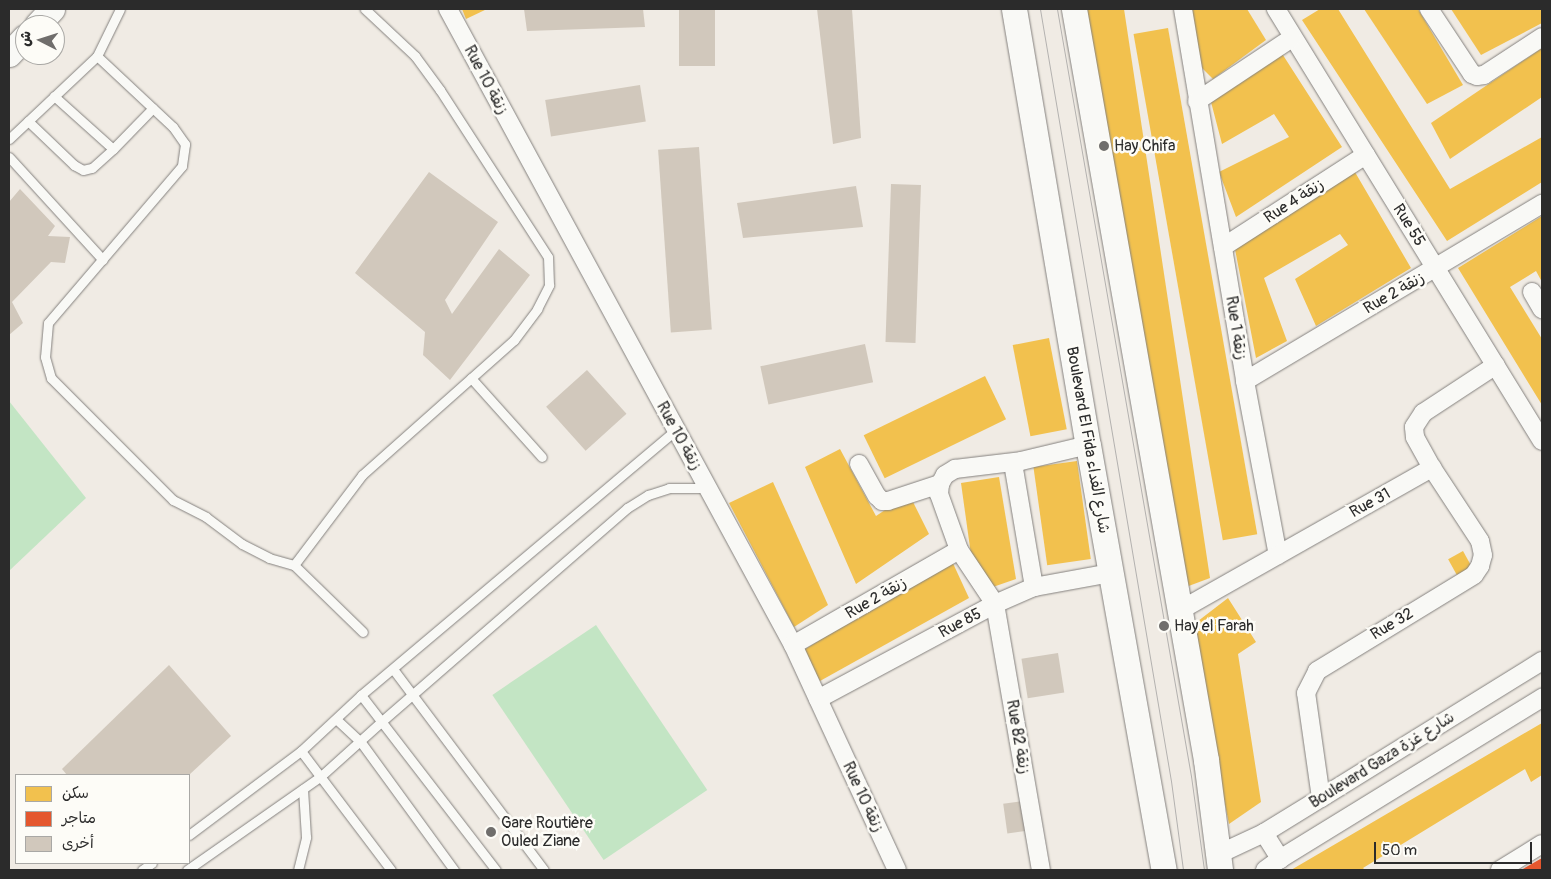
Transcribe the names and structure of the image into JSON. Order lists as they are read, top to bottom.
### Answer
{
  "streets": {
    "main road": ["Boulevard El Fida شارع الفداء"],
    "street": [
      "Rue 10 زنقة",
      "Rue 4 زنقة",
      "Rue 55",
      "Rue 2 زنقة",
      "Rue 1 زنقة",
      "Rue 31",
      "Rue 85",
      "Rue 32",
      "Rue 82 زنقة",
      "Boulevard Gaza شارع غزة"
    ]
  },
  "crossings": [
    ["Rue 10 زنقة", "Rue 2 زنقة"],
    ["Rue 10 زنقة", "Rue 85"],
    ["Rue 4 زنقة", "Rue 55"],
    ["Rue 4 زنقة", "Rue 1 زنقة"],
    ["Rue 55", "Rue 2 زنقة"],
    ["Rue 2 زنقة", "Rue 1 زنقة"],
    ["Rue 1 زنقة", "Rue 31"],
    ["Boulevard El Fida شارع الفداء", "Rue 85"],
    ["Rue 31", "Rue 32"],
    ["Rue 85", "Rue 82 زنقة"],
    ["Rue 32", "Boulevard Gaza شارع غزة"]
  ],
  "places": ["Hay Chifa", "Hay el Farah", "Gare Routière Ouled Ziane"],
  "legend": ["سكن", "متاجر", "أخرى"],
  "scale_bar": "50 m",
  "north": "left"
}
